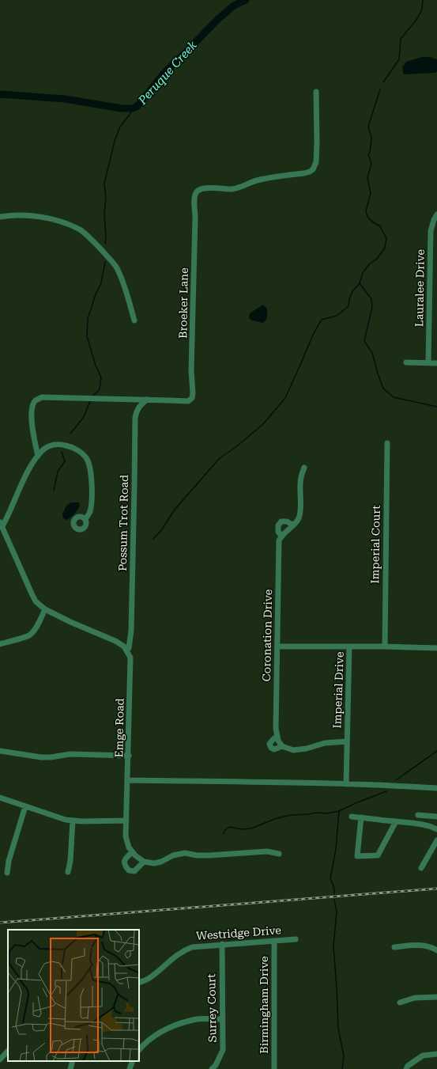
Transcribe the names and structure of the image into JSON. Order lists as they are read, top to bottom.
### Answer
{
  "streets": {
    "street": [
      "Lauralee Drive",
      "Broeker Lane",
      "Possum Trot Road",
      "Imperial Court",
      "Coronation Drive",
      "Imperial Drive",
      "Emge Road",
      "Westridge Drive",
      "Birmingham Drive",
      "Surrey Court"
    ]
  },
  "crossings": [
    ["Broeker Lane", "Possum Trot Road"],
    ["Possum Trot Road", "Emge Road"],
    ["Imperial Court", "Imperial Drive"],
    ["Westridge Drive", "Birmingham Drive"],
    ["Westridge Drive", "Surrey Court"]
  ],
  "water": ["Peruque Creek"]
}
